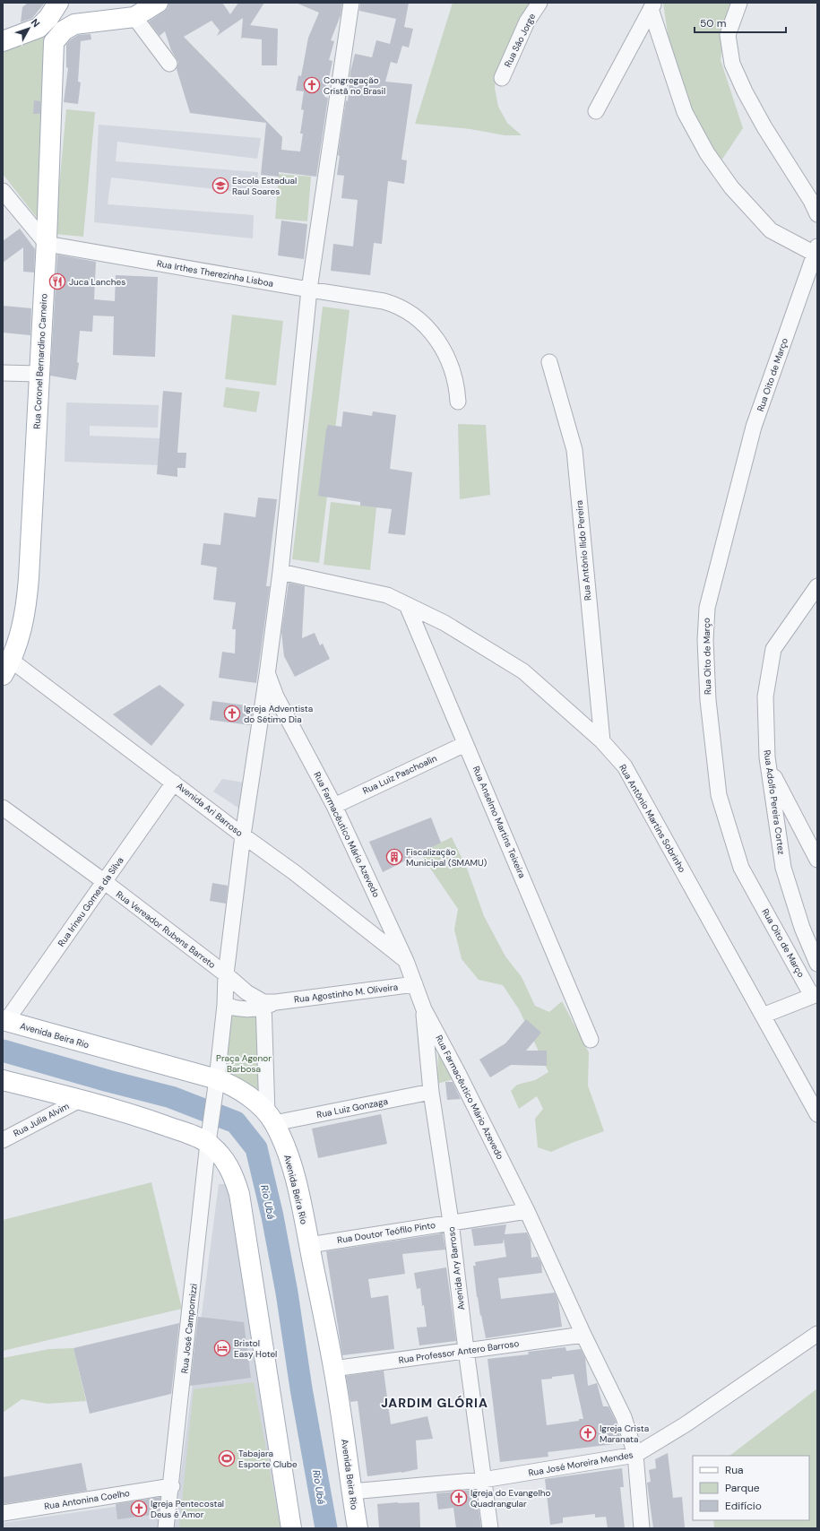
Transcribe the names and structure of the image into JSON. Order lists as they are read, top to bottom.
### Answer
{
  "streets": {
    "main road": ["Rua Coronel Bernardino Carneiro", "Avenida Beira Rio"],
    "street": [
      "Rua São Jorge",
      "Rua Irthes Therezinha Lisboa",
      "Rua Oito de Março",
      "Rua Antônio Ilido Pereira",
      "Rua Luiz Paschoalin",
      "Rua Adolfo Pereira Cortez",
      "Avenida Ari Barroso",
      "Rua Antônio Martins Sobrinho",
      "Rua Anselmo Martins Teixeira",
      "Rua Farmacêutico Mário Azevedo",
      "Rua Irineu Gomes da Silva",
      "Rua Vereador Rubens Barreto",
      "Rua Agostinho M. Oliveira",
      "Rua Luiz Gonzaga",
      "Rua Julia Alvim",
      "Rua Doutor Teófilo Pinto",
      "Avenida Ary Barroso",
      "Rua José Campomizzi",
      "Rua Professor Antero Barroso",
      "Rua José Moreira Mendes",
      "Rua Antonina Coelho"
    ]
  },
  "crossings": [
    ["Rua Irthes Therezinha Lisboa", "Rua Coronel Bernardino Carneiro"],
    ["Rua Irthes Therezinha Lisboa", "Rua José Campomizzi"],
    ["Rua Coronel Bernardino Carneiro", "Avenida Ari Barroso"],
    ["Rua Antônio Ilido Pereira", "Rua Antônio Martins Sobrinho"],
    ["Rua Luiz Paschoalin", "Rua Anselmo Martins Teixeira"],
    ["Rua Luiz Paschoalin", "Rua Farmacêutico Mário Azevedo"],
    ["Avenida Ari Barroso", "Rua Farmacêutico Mário Azevedo"],
    ["Avenida Ari Barroso", "Rua Irineu Gomes da Silva"],
    ["Avenida Ari Barroso", "Rua José Campomizzi"],
    ["Rua Antônio Martins Sobrinho", "Rua Anselmo Martins Teixeira"],
    ["Rua Antônio Martins Sobrinho", "Rua José Campomizzi"],
    ["Rua Farmacêutico Mário Azevedo", "Rua Agostinho M. Oliveira"],
    ["Rua Farmacêutico Mário Azevedo", "Rua Doutor Teófilo Pinto"],
    ["Rua Farmacêutico Mário Azevedo", "Avenida Ary Barroso"],
    ["Rua Farmacêutico Mário Azevedo", "Rua José Campomizzi"],
    ["Rua Farmacêutico Mário Azevedo", "Rua Professor Antero Barroso"],
    ["Rua Farmacêutico Mário Azevedo", "Rua José Moreira Mendes"],
    ["Rua Irineu Gomes da Silva", "Rua Vereador Rubens Barreto"],
    ["Rua Irineu Gomes da Silva", "Avenida Beira Rio"],
    ["Rua Vereador Rubens Barreto", "Rua Agostinho M. Oliveira"],
    ["Rua Vereador Rubens Barreto", "Rua José Campomizzi"],
    ["Rua Agostinho M. Oliveira", "Rua José Campomizzi"],
    ["Avenida Beira Rio", "Rua Luiz Gonzaga"],
    ["Avenida Beira Rio", "Rua Doutor Teófilo Pinto"],
    ["Avenida Beira Rio", "Rua José Campomizzi"],
    ["Avenida Beira Rio", "Rua Professor Antero Barroso"],
    ["Avenida Beira Rio", "Rua José Moreira Mendes"],
    ["Rua Luiz Gonzaga", "Avenida Ary Barroso"],
    ["Rua Doutor Teófilo Pinto", "Avenida Ary Barroso"],
    ["Avenida Ary Barroso", "Rua Professor Antero Barroso"],
    ["Avenida Ary Barroso", "Rua José Moreira Mendes"],
    ["Rua José Campomizzi", "Rua Antonina Coelho"]
  ],
  "districts": ["JARDIM GLÓRIA"],
  "water": ["Rio Ubá"],
  "parks": ["Praça Agenor Barbosa"],
  "places": {
    "church": [
      "Congregação Cristã no Brasil",
      "Igreja Adventista do Sétimo Dia",
      "Igreja Crista Maranata",
      "Igreja do Evangelho Quadrangular",
      "Igreja Pentecostal Deus é Amor"
    ],
    "school or university": ["Escola Estadual Raul Soares"],
    "restaurant": ["Juca Lanches"],
    "building": ["Fiscalização Municipal (SMAMU)"],
    "hotel": ["Bristol Easy Hotel"],
    "sports": ["Tabajara Esporte Clube"]
  },
  "legend": ["Rua", "Parque", "Edifício"],
  "scale_bar": "50 m",
  "north": "top right"
}
